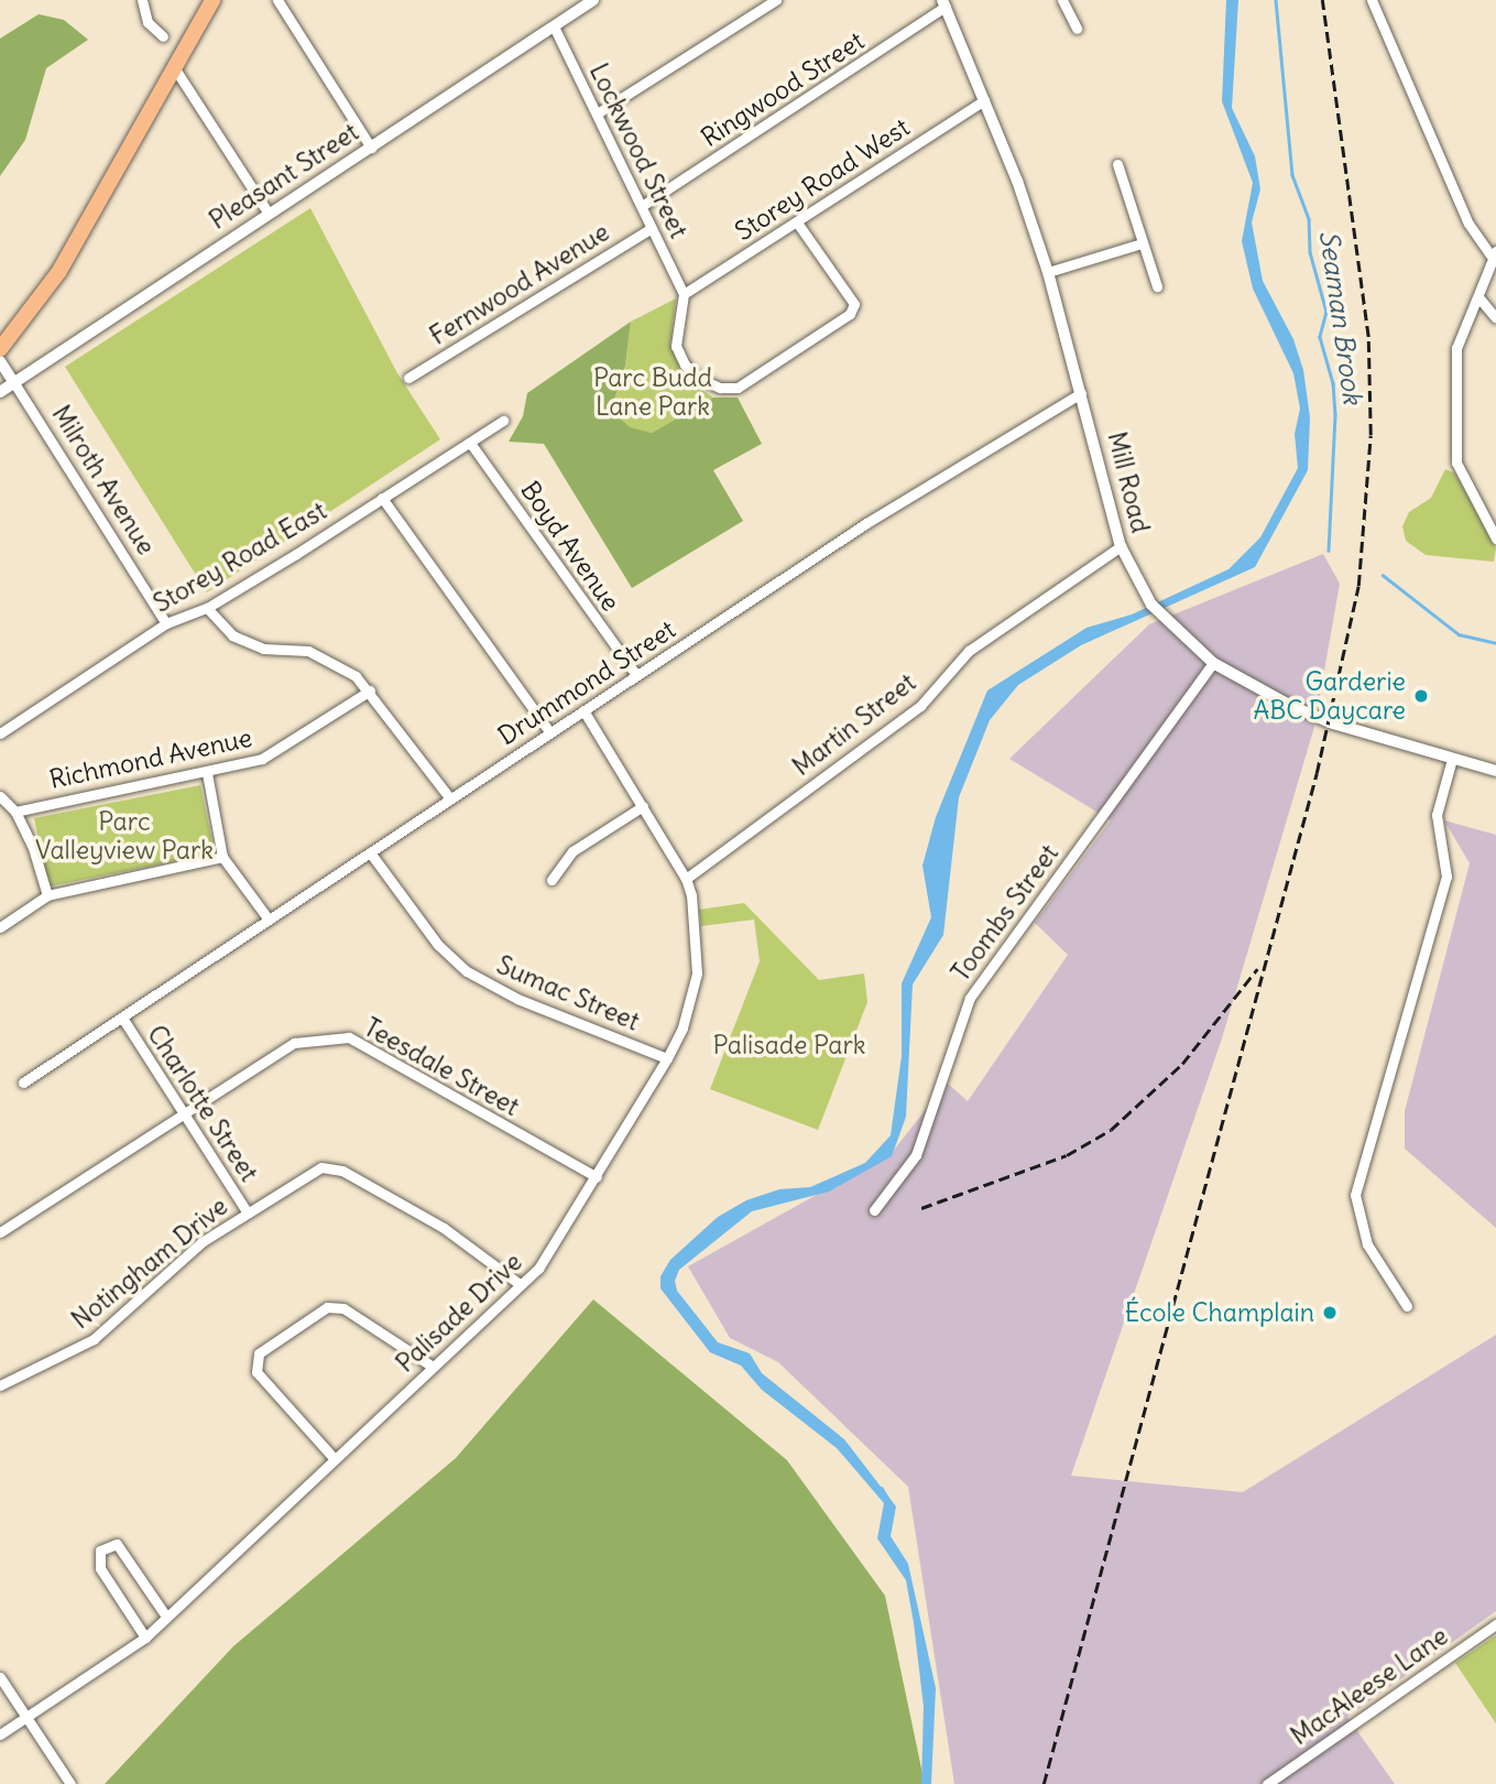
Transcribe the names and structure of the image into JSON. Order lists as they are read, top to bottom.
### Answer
{
  "streets": {
    "street": [
      "Ringwood Street",
      "Lockwood Street",
      "Pleasant Street",
      "Storey Road West",
      "Fernwood Avenue",
      "Milroth Avenue",
      "Mill Road",
      "Boyd Avenue",
      "Storey Road East",
      "Drummond Street",
      "Martin Street",
      "Richmond Avenue",
      "Toombs Street",
      "Sumac Street",
      "Teesdale Street",
      "Charlotte Street",
      "Notingham Drive",
      "Palisade Drive",
      "MacAleese Lane"
    ]
  },
  "crossings": [
    ["Ringwood Street", "Lockwood Street"],
    ["Ringwood Street", "Mill Road"],
    ["Lockwood Street", "Pleasant Street"],
    ["Lockwood Street", "Storey Road West"],
    ["Lockwood Street", "Fernwood Avenue"],
    ["Pleasant Street", "Milroth Avenue"],
    ["Storey Road West", "Mill Road"],
    ["Milroth Avenue", "Storey Road East"],
    ["Mill Road", "Drummond Street"],
    ["Mill Road", "Martin Street"],
    ["Mill Road", "Toombs Street"],
    ["Boyd Avenue", "Storey Road East"],
    ["Boyd Avenue", "Drummond Street"],
    ["Drummond Street", "Sumac Street"],
    ["Drummond Street", "Charlotte Street"],
    ["Drummond Street", "Palisade Drive"],
    ["Martin Street", "Palisade Drive"],
    ["Sumac Street", "Palisade Drive"],
    ["Teesdale Street", "Charlotte Street"],
    ["Teesdale Street", "Palisade Drive"],
    ["Charlotte Street", "Notingham Drive"],
    ["Notingham Drive", "Palisade Drive"]
  ],
  "water": ["Seaman Brook"],
  "parks": ["Parc Budd Lane Park", "Parc Valleyview Park", "Palisade Park"],
  "places": ["Garderie ABC Daycare", "École Champlain"]
}
